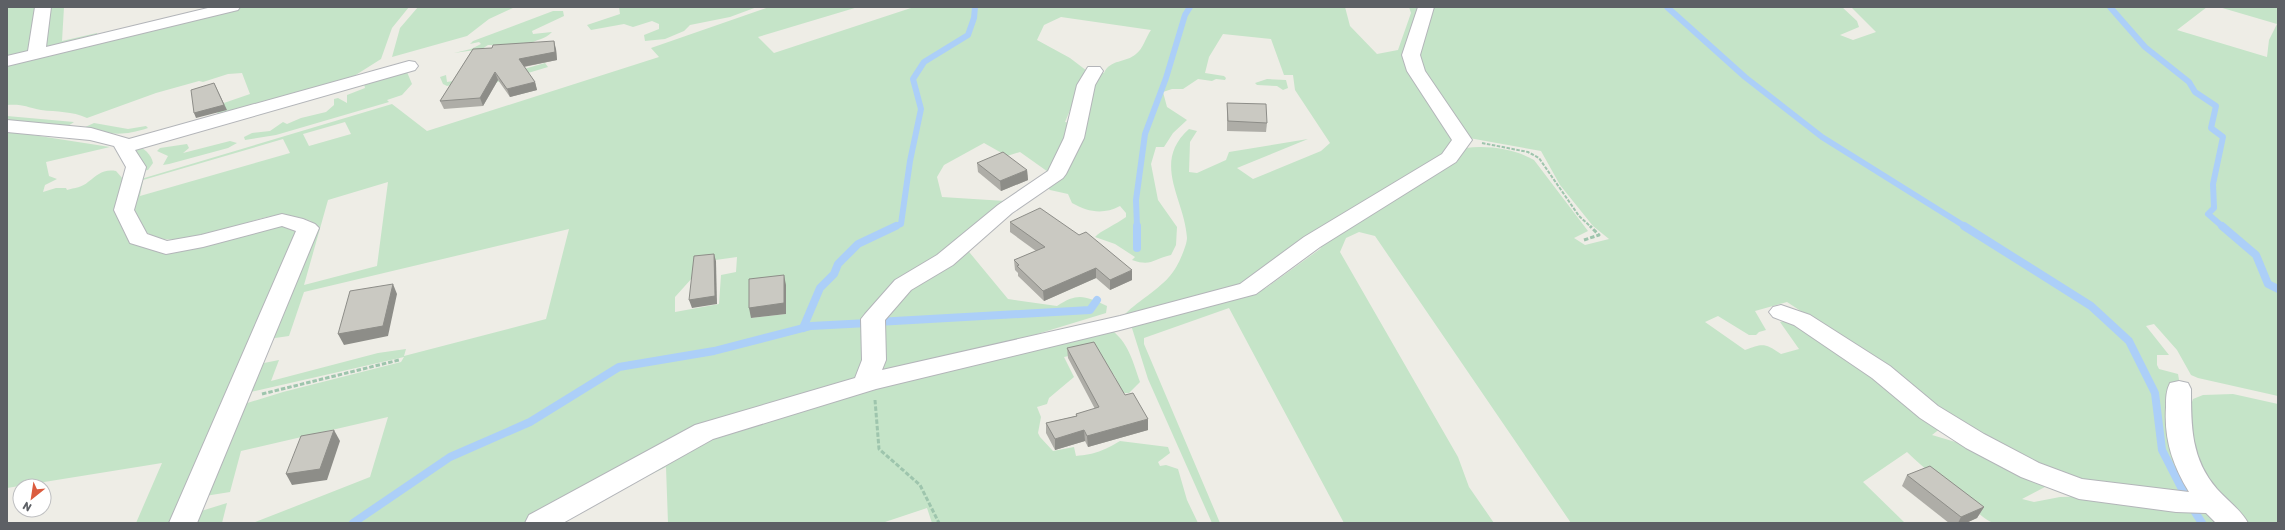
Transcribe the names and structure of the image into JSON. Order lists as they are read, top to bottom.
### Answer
{
  "north": "bottom left"
}
